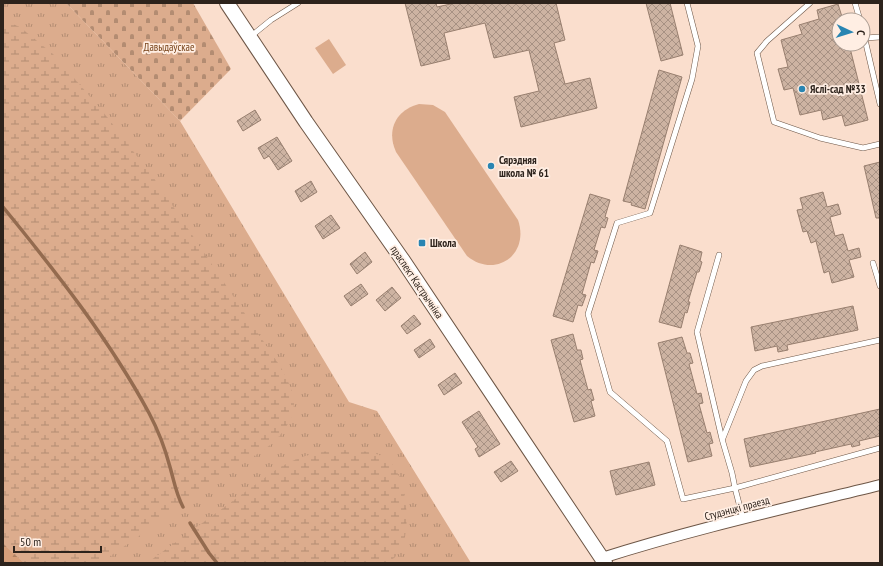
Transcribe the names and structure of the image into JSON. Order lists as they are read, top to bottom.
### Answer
{
  "streets": {
    "main road": ["праспект Кастрычніка"],
    "street": ["Студэнцкі праезд"]
  },
  "crossings": [
    ["праспект Кастрычніка", "Студэнцкі праезд"]
  ],
  "parks": ["Давыдаўскае"],
  "places": {
    "other": ["Яслі-сад №33", "Сярэдняя школа № 61"],
    "transit": ["Школа"]
  },
  "scale_bar": "50 m",
  "north": "right"
}
